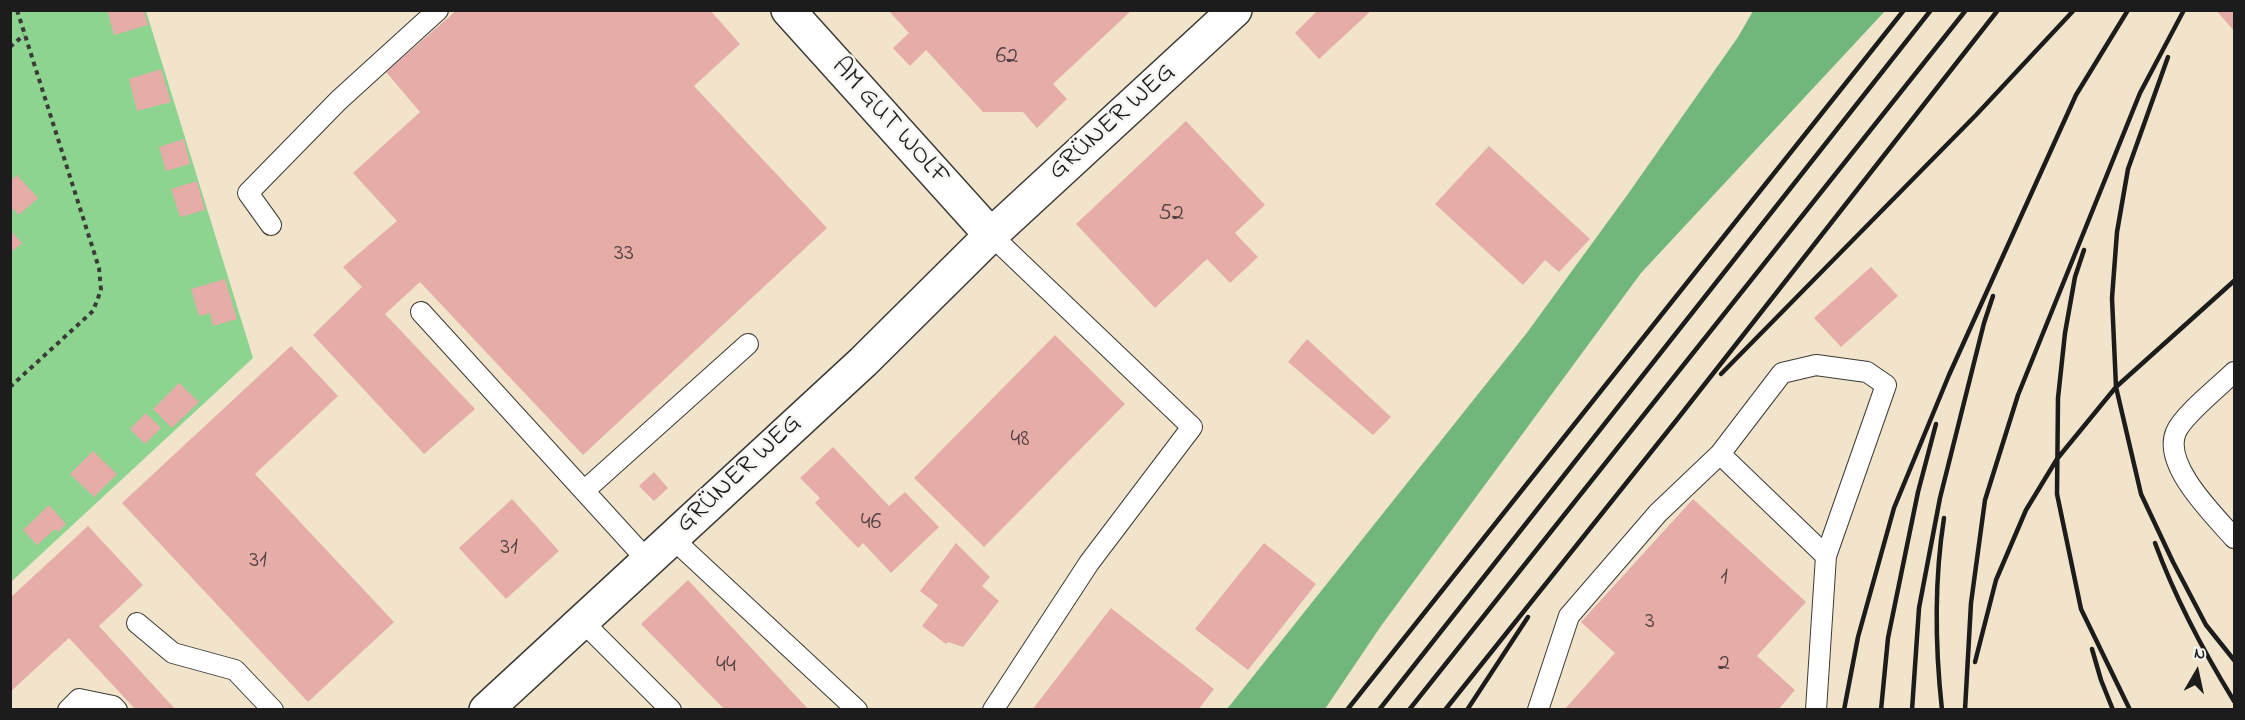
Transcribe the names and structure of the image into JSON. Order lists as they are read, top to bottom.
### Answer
{
  "streets": {
    "street": ["AM GUT WOLF", "GRÜNER WEG"]
  },
  "crossings": [
    ["AM GUT WOLF", "GRÜNER WEG"]
  ],
  "house_numbers": [
    "62",
    "52",
    "33",
    "48",
    "46",
    "31",
    "31",
    "1",
    "3",
    "2",
    "44"
  ],
  "north": "top"
}
